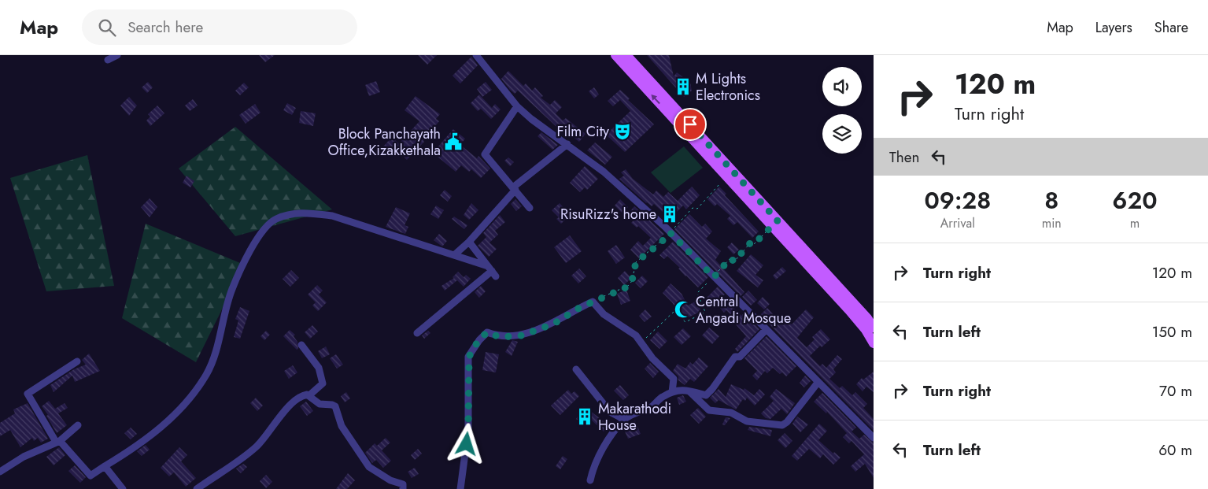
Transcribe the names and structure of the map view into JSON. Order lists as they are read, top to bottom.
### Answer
{
  "places": {
    "building": ["M Lights Electronics", "RisuRizz's home", "Makarathodi House"],
    "theatre": ["Film City"],
    "public building": ["Block Panchayath Office,Kizakkethala"],
    "mosque": ["Central Angadi Mosque"]
  },
  "page": {
    "header": "Map",
    "search": "Search here",
    "nav": ["Map", "Layers", "Share"],
    "turn": ["120 m", "Turn right"],
    "then": "Then",
    "eta": [
      "09:28",
      "Arrival",
      "8",
      "min",
      "620",
      "m"
    ],
    "list": [
      {
        "name": "Turn right",
        "value": "120 m"
      },
      {
        "name": "Turn left",
        "value": "150 m"
      },
      {
        "name": "Turn right",
        "value": "70 m"
      },
      {
        "name": "Turn left",
        "value": "60 m"
      }
    ]
  }
}
